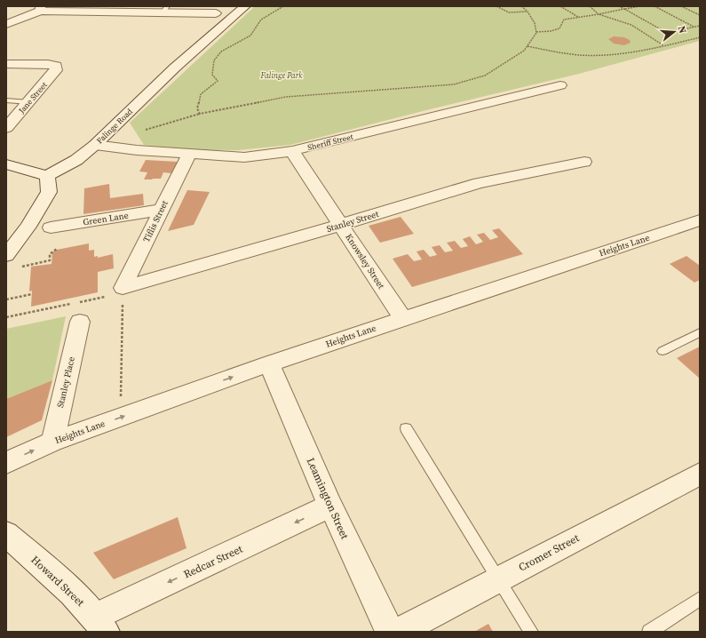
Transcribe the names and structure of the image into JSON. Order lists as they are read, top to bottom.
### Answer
{
  "streets": {
    "street": [
      "Jane Street",
      "Falinge Road",
      "Sheriff Street",
      "Green Lane",
      "Tiflis Street",
      "Stanley Street",
      "Heights Lane",
      "Knowsley Street",
      "Stanley Place",
      "Leamington Street",
      "Cromer Street",
      "Redcar Street",
      "Howard Street"
    ]
  },
  "crossings": [
    ["Falinge Road", "Sheriff Street"],
    ["Sheriff Street", "Tiflis Street"],
    ["Sheriff Street", "Knowsley Street"],
    ["Green Lane", "Tiflis Street"],
    ["Tiflis Street", "Stanley Street"],
    ["Stanley Street", "Knowsley Street"],
    ["Heights Lane", "Knowsley Street"],
    ["Heights Lane", "Stanley Place"],
    ["Heights Lane", "Leamington Street"],
    ["Leamington Street", "Redcar Street"],
    ["Redcar Street", "Howard Street"]
  ],
  "one_way": ["Heights Lane", "Redcar Street"],
  "parks": ["Falinge Park"],
  "north": "right"
}
